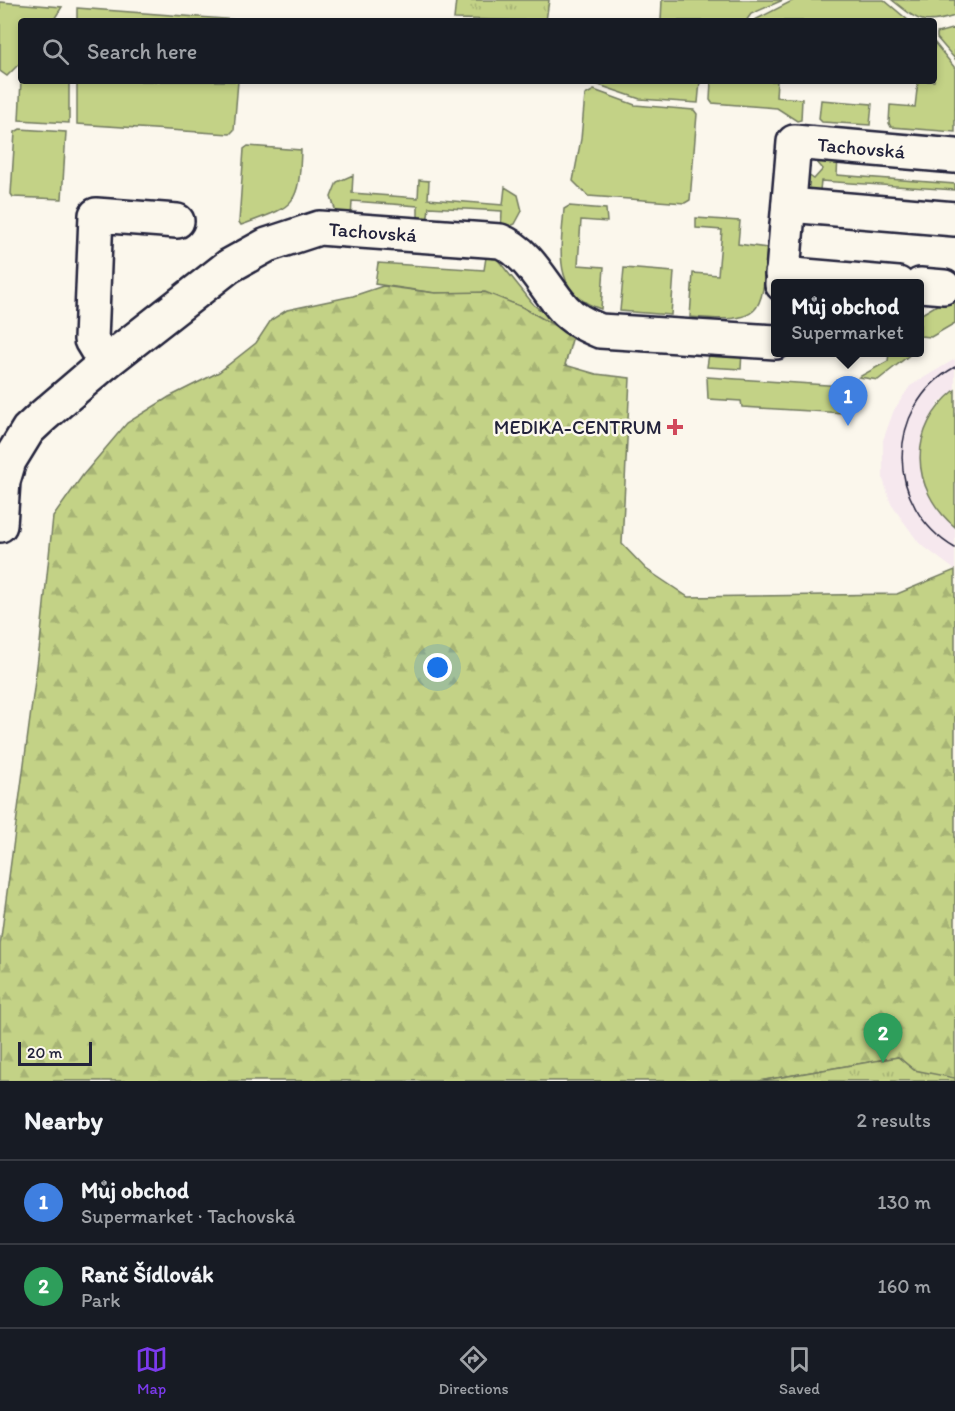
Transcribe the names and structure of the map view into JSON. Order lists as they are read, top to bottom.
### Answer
{
  "streets": {
    "street": ["Tachovská"]
  },
  "places": {
    "health": ["MEDIKA-CENTRUM"]
  },
  "scale_bar": "20 m",
  "page": {
    "search": "Search here",
    "popup": ["Můj obchod", "Supermarket"],
    "pins": ["1", "2"],
    "scale": "20 m",
    "heading": ["Nearby", "2 results"],
    "list": [
      {
        "mark": "1",
        "name": "Můj obchod",
        "note": "Supermarket · Tachovská",
        "value": "130 m"
      },
      {
        "mark": "2",
        "name": "Ranč Šídlovák",
        "note": "Park",
        "value": "160 m"
      }
    ],
    "nav": ["Map", "Directions", "Saved"]
  }
}
